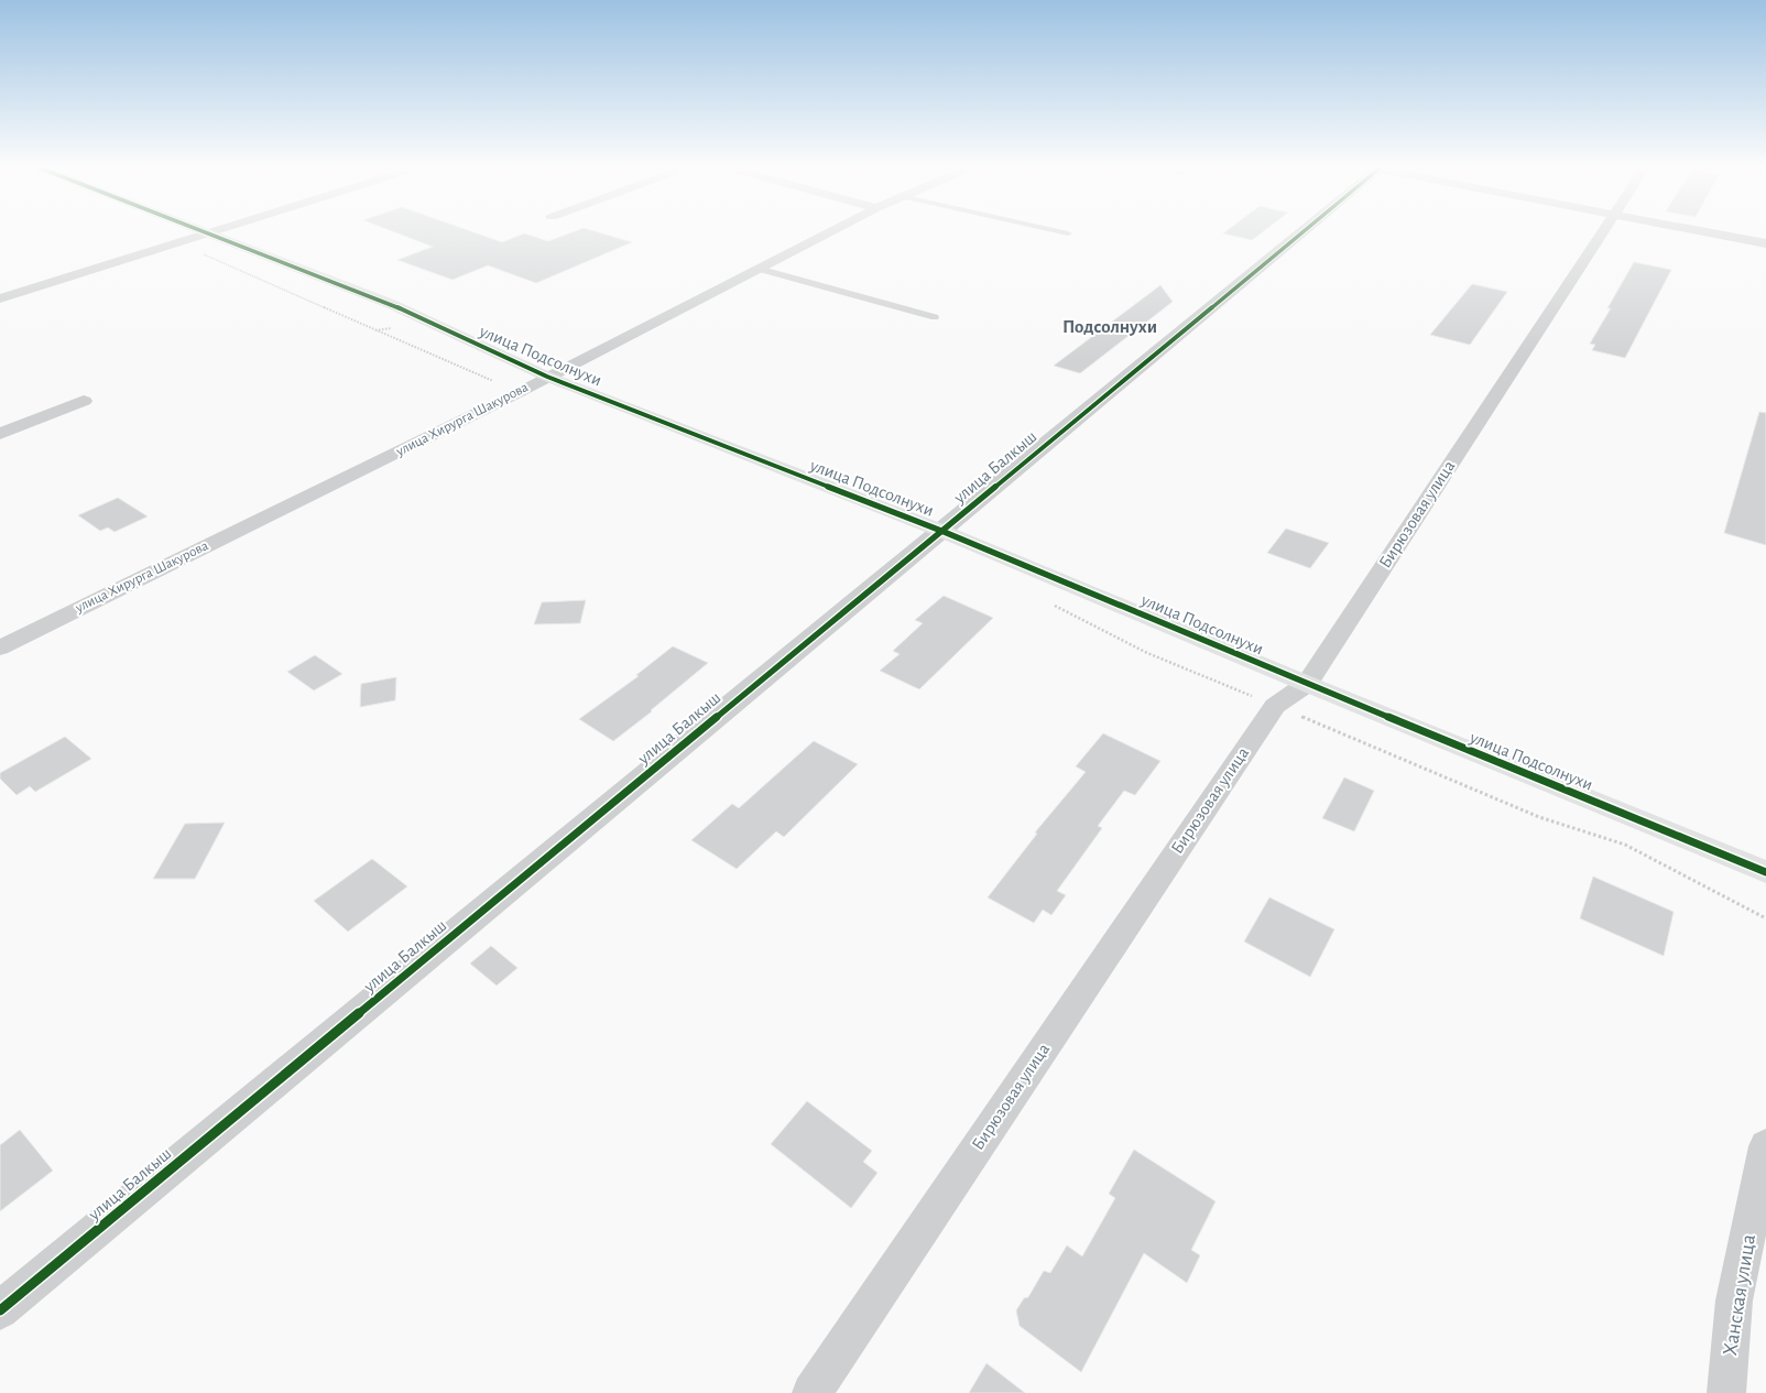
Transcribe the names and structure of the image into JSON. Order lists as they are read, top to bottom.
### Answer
{
  "streets": {
    "street": [
      "улица Подсолнухи",
      "улица Хирурга Шакурова",
      "улица Балкыш",
      "Бирюзовая улица",
      "Ханская улица"
    ]
  },
  "crossings": [
    ["улица Подсолнухи", "улица Хирурга Шакурова"],
    ["улица Подсолнухи", "улица Балкыш"],
    ["улица Подсолнухи", "Бирюзовая улица"]
  ],
  "districts": ["Подсолнухи"]
}
